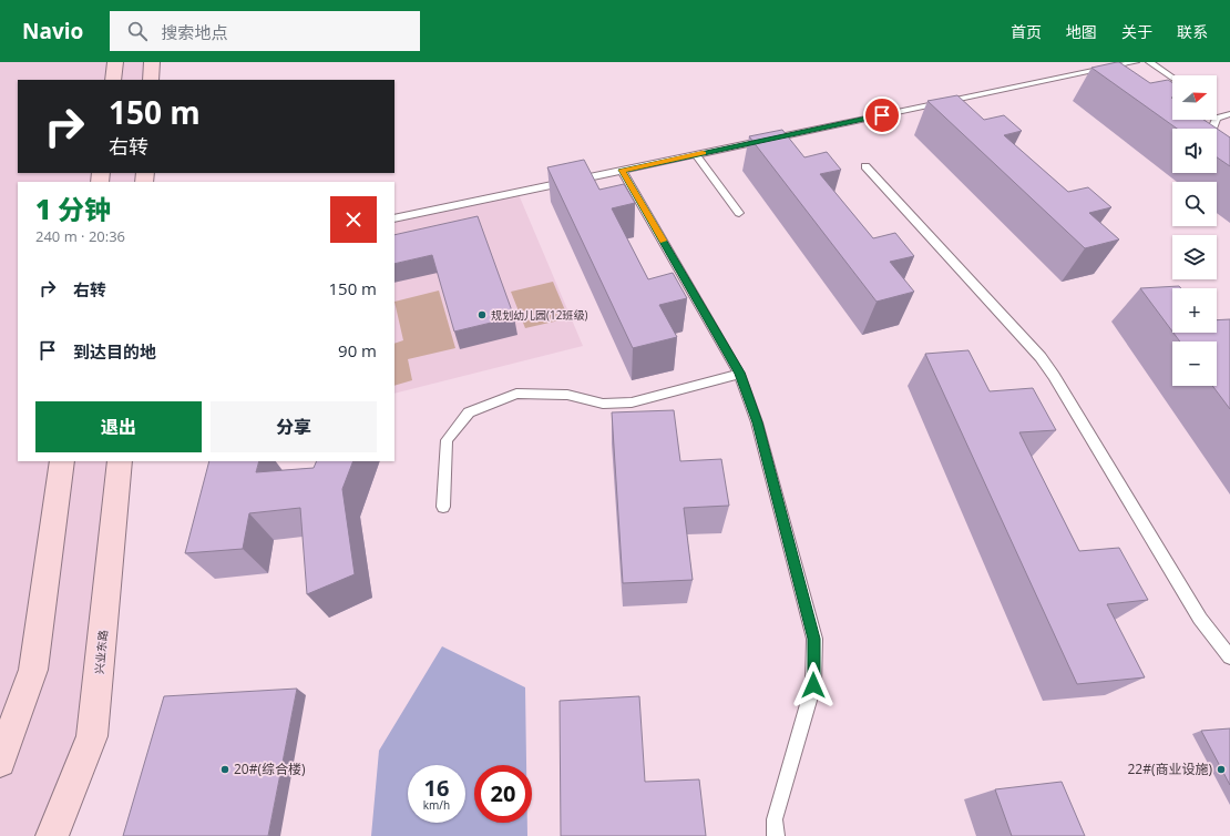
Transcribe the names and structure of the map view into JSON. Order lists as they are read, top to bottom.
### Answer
{
  "streets": {
    "street": ["兴业东路"]
  },
  "places": ["规划幼儿园(12班级)", "20#(综合楼)", "22#(商业设施)"],
  "north": "right",
  "page": {
    "header": "Navio",
    "search": "搜索地点",
    "nav": [
      "首页",
      "地图",
      "关于",
      "联系"
    ],
    "map_buttons": ["+", "−"],
    "turn": ["150 m", "右转"],
    "heading": ["1 分钟", "240 m · 20:36"],
    "list": [
      {
        "name": "右转",
        "value": "150 m"
      },
      {
        "name": "到达目的地",
        "value": "90 m"
      }
    ],
    "buttons": ["退出", "分享"],
    "speed": "16 km/h",
    "limit": "20"
  }
}
